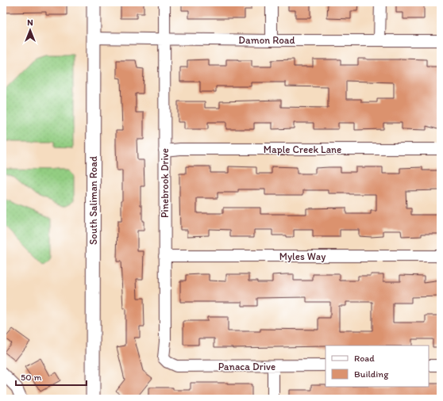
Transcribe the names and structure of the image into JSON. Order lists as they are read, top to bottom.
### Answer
{
  "streets": {
    "street": [
      "Damon Road",
      "Maple Creek Lane",
      "Pinebrook Drive",
      "South Saliman Road",
      "Myles Way",
      "Panaca Drive"
    ]
  },
  "crossings": [
    ["Damon Road", "Pinebrook Drive"],
    ["Damon Road", "South Saliman Road"],
    ["Maple Creek Lane", "Pinebrook Drive"],
    ["Pinebrook Drive", "Myles Way"],
    ["Pinebrook Drive", "Panaca Drive"]
  ],
  "legend": ["Road", "Building"],
  "scale_bar": "50 m",
  "north": "top"
}
